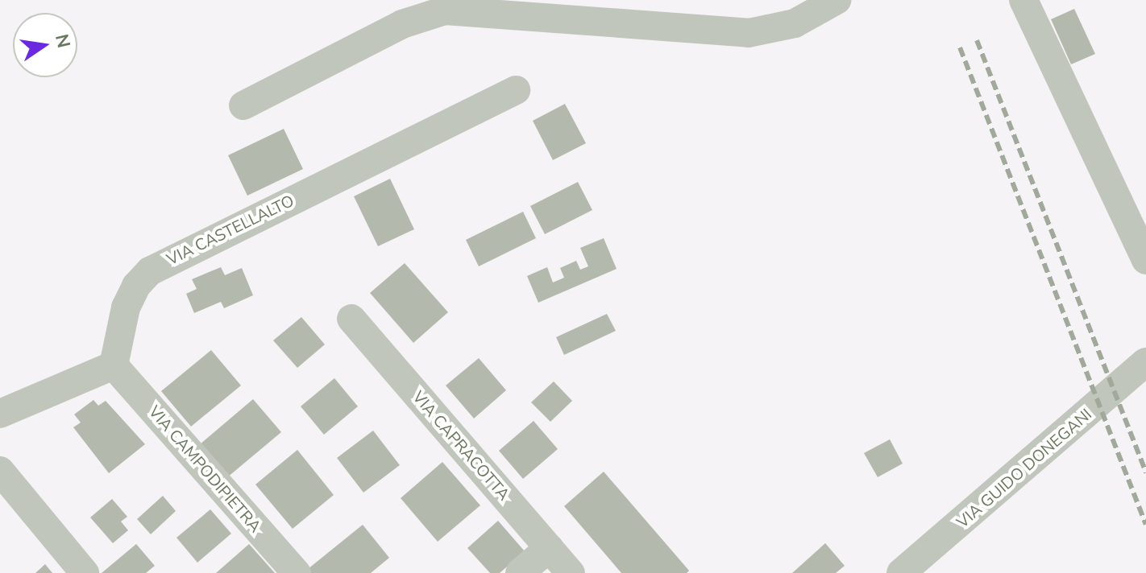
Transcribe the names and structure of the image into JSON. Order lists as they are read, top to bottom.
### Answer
{
  "streets": {
    "street": [
      "VIA CASTELLALTO",
      "VIA CAPRACOTTA",
      "VIA GUIDO DONEGANI",
      "VIA CAMPODIPIETRA"
    ]
  },
  "crossings": [
    ["VIA CASTELLALTO", "VIA CAMPODIPIETRA"]
  ],
  "north": "right"
}
